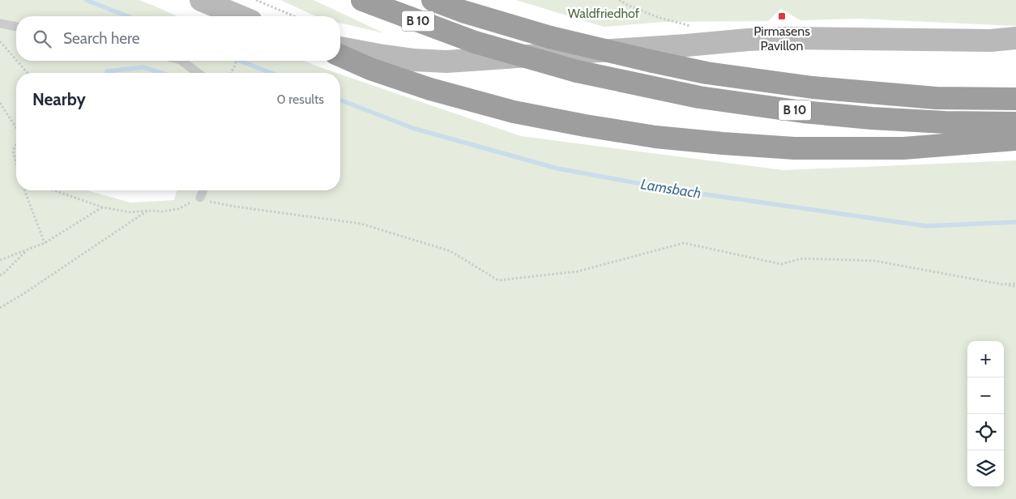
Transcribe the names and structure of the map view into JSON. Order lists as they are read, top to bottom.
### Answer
{
  "streets": {
    "highway": ["B 10"]
  },
  "water": ["Lamsbach"],
  "parks": ["Waldfriedhof"],
  "places": {
    "transit": ["Pirmasens Pavillon"]
  },
  "page": {
    "search": "Search here",
    "heading": ["Nearby", "0 results"],
    "map_buttons": ["+", "−"]
  }
}
